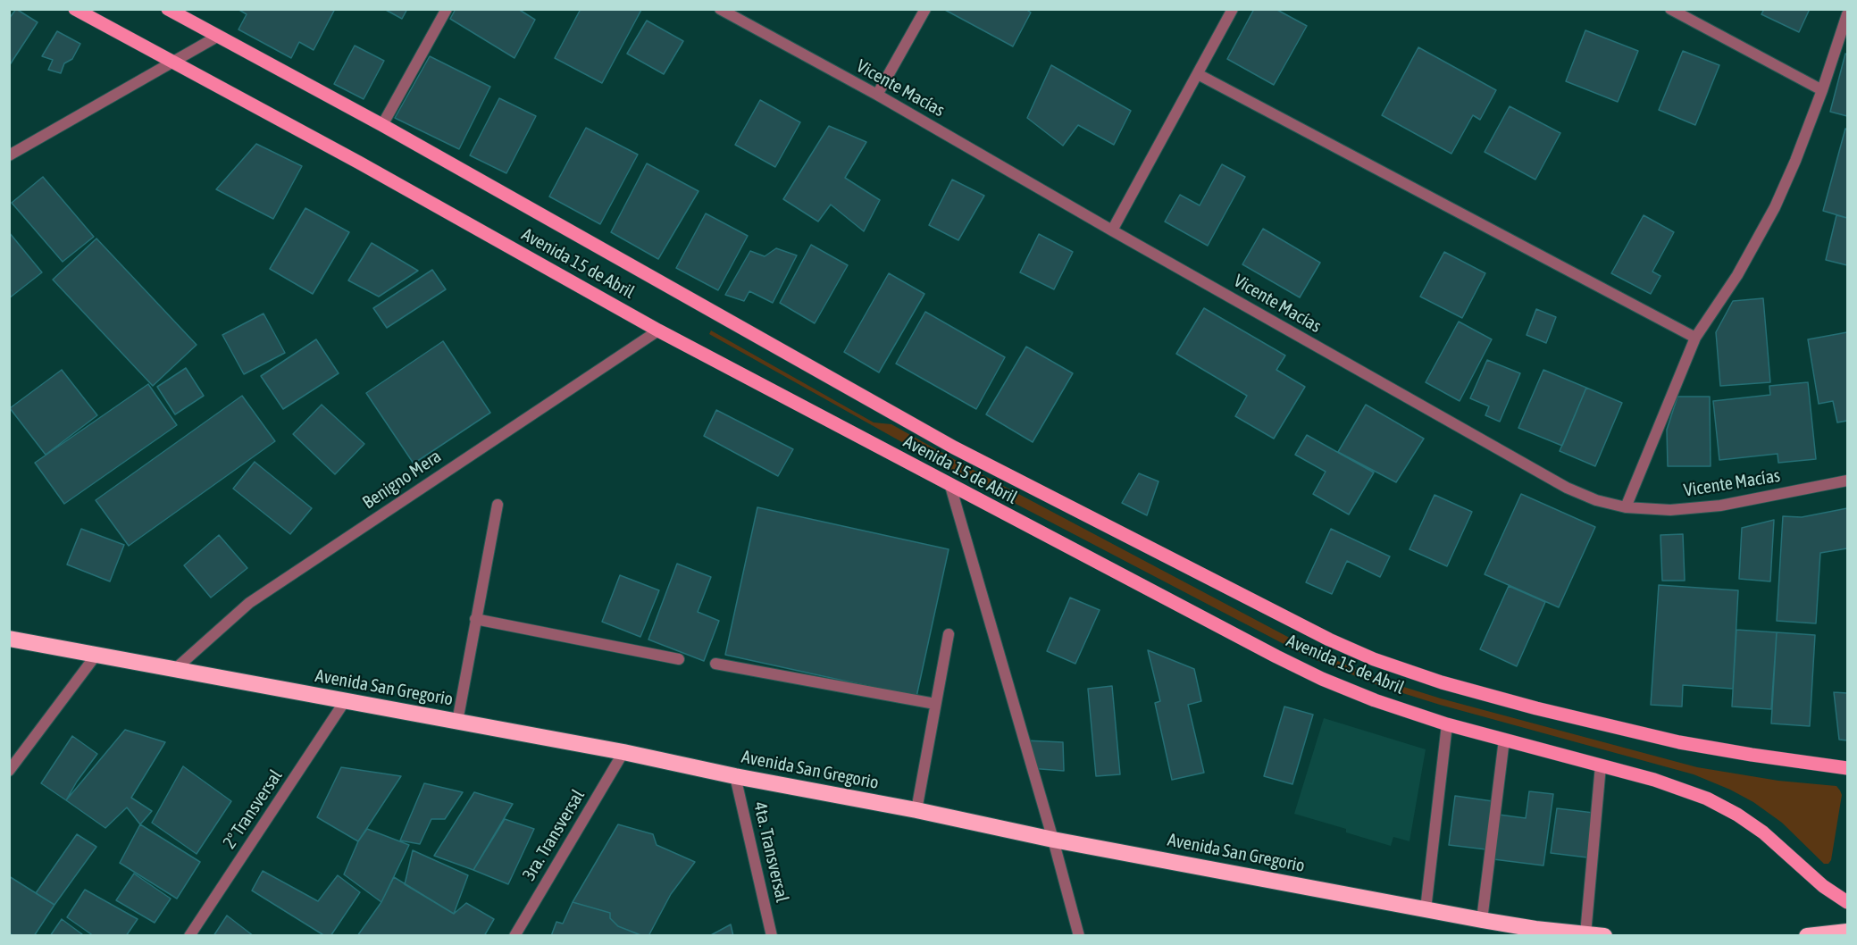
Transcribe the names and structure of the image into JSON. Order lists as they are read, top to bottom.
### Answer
{
  "streets": {
    "highway": ["Avenida San Gregorio"],
    "main road": ["Avenida 15 de Abril"],
    "street": [
      "Vicente Macías",
      "Benigno Mera",
      "2º Transversal",
      "3ra. Transversal",
      "4ta. Transversal"
    ]
  },
  "crossings": [
    ["Avenida 15 de Abril", "Benigno Mera"],
    ["Benigno Mera", "Avenida San Gregorio"],
    ["Avenida San Gregorio", "2º Transversal"],
    ["Avenida San Gregorio", "3ra. Transversal"],
    ["Avenida San Gregorio", "4ta. Transversal"]
  ]
}
